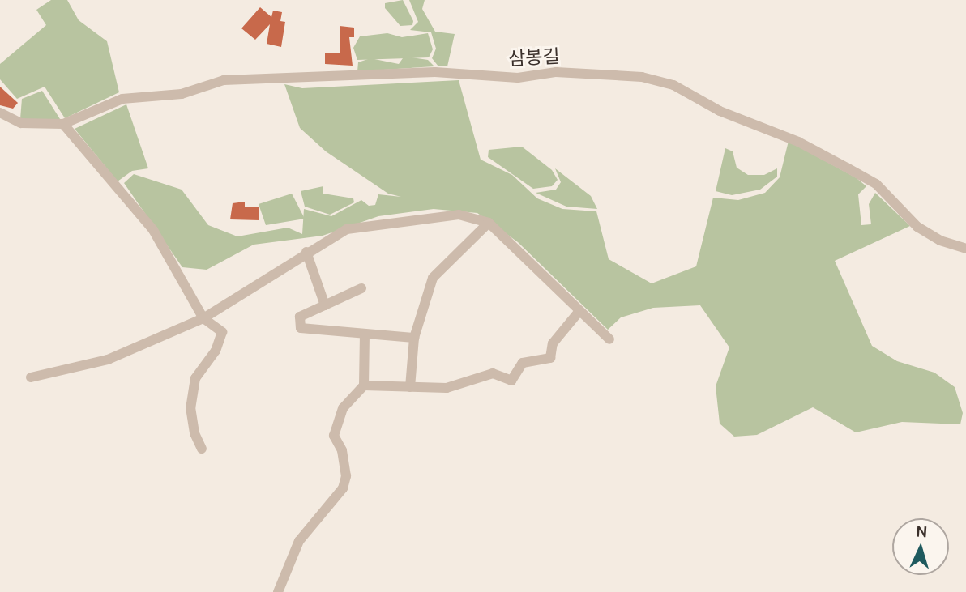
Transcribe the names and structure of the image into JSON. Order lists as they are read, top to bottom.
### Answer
{
  "streets": {
    "street": ["삼봉길"]
  },
  "north": "top"
}
